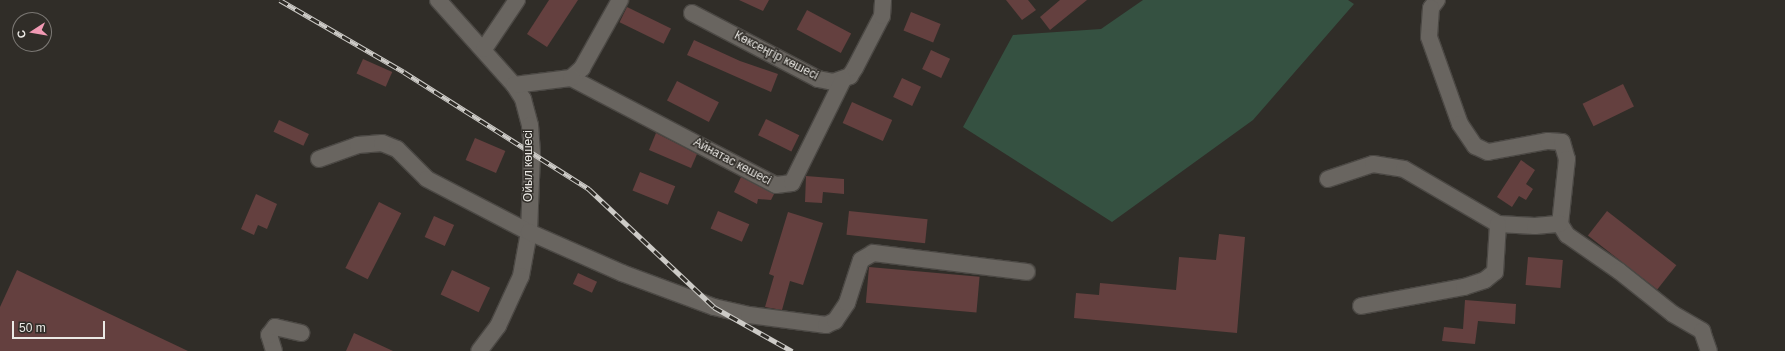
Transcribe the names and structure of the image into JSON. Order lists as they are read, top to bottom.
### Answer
{
  "streets": {
    "street": ["Көксеңгір көшесі", "Айнатас көшесі", "Ойыл көшесі"]
  },
  "crossings": [
    ["Көксеңгір көшесі", "Айнатас көшесі"]
  ],
  "scale_bar": "50 m",
  "north": "left"
}
